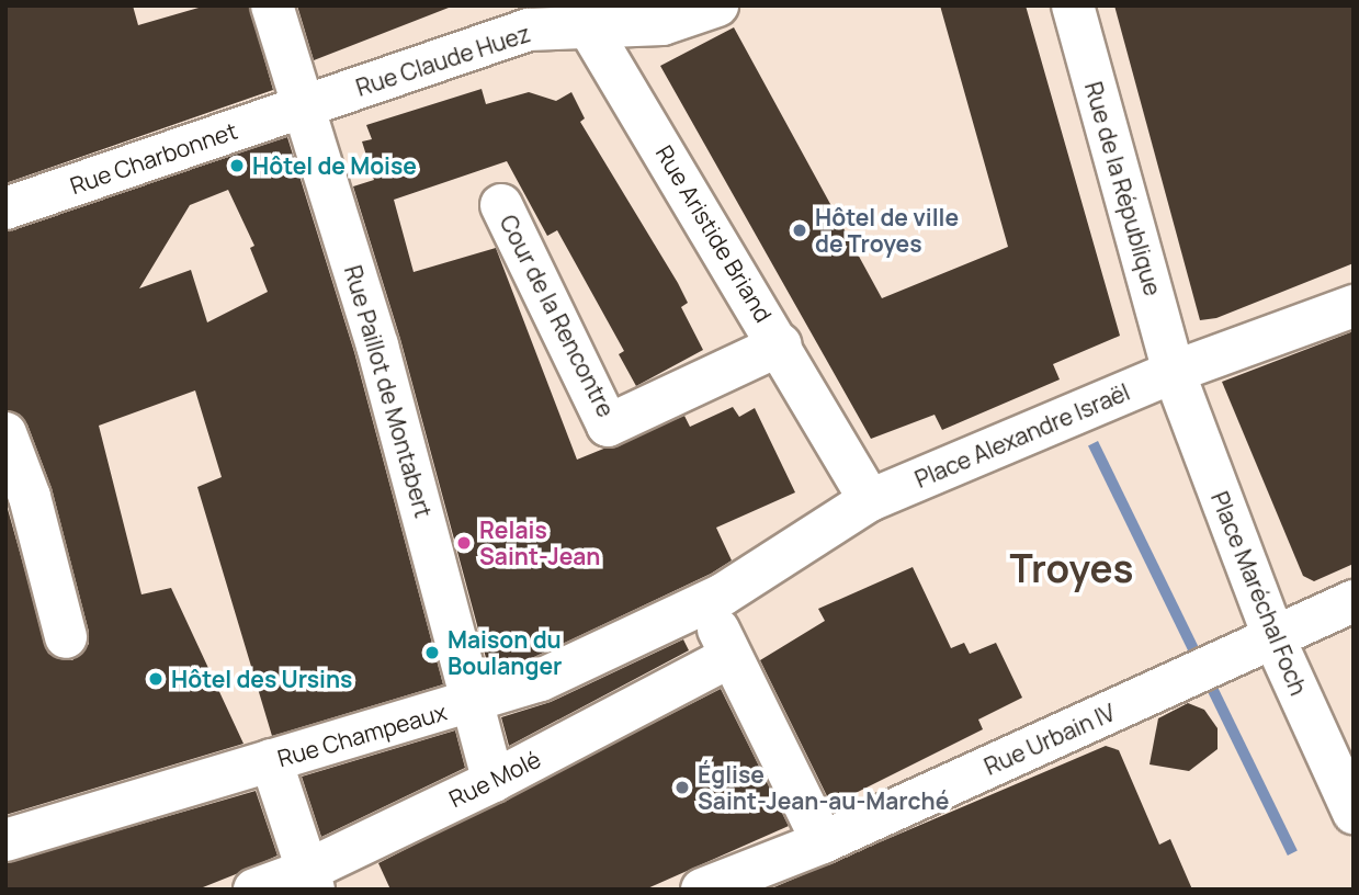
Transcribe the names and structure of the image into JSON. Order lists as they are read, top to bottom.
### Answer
{
  "streets": {
    "street": [
      "Rue Claude Huez",
      "Rue Charbonnet",
      "Rue de la République",
      "Rue Aristide Briand",
      "Cour de la Rencontre",
      "Rue Paillot de Montabert",
      "Place Alexandre Israël",
      "Place Maréchal Foch",
      "Rue Champeaux",
      "Rue Urbain IV",
      "Rue Molé"
    ]
  },
  "crossings": [
    ["Rue Claude Huez", "Rue Charbonnet"],
    ["Rue Claude Huez", "Rue Aristide Briand"],
    ["Rue Claude Huez", "Rue Paillot de Montabert"],
    ["Rue Charbonnet", "Rue Paillot de Montabert"],
    ["Rue de la République", "Place Alexandre Israël"],
    ["Rue de la République", "Place Maréchal Foch"],
    ["Rue Aristide Briand", "Cour de la Rencontre"],
    ["Rue Aristide Briand", "Place Alexandre Israël"],
    ["Rue Paillot de Montabert", "Rue Champeaux"],
    ["Rue Paillot de Montabert", "Rue Molé"],
    ["Place Alexandre Israël", "Place Maréchal Foch"],
    ["Place Alexandre Israël", "Rue Champeaux"],
    ["Place Maréchal Foch", "Rue Urbain IV"]
  ],
  "districts": ["Troyes"],
  "places": [
    "Hôtel de Moise",
    "Hôtel de ville de Troyes",
    "Relais Saint-Jean",
    "Maison du Boulanger",
    "Hôtel des Ursins",
    "Église Saint-Jean-au-Marché"
  ]
}
